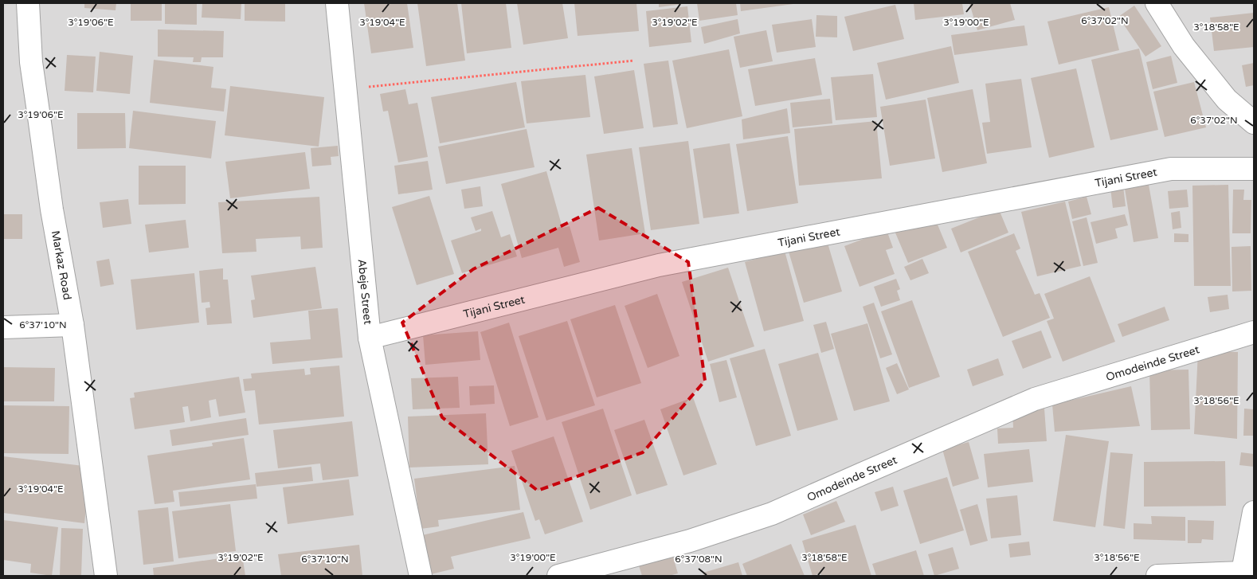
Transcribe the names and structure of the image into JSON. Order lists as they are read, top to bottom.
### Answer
{
  "streets": {
    "street": [
      "Tijani Street",
      "Markaz Road",
      "Abeje Street",
      "Omodeinde Street"
    ]
  },
  "crossings": [
    ["Tijani Street", "Abeje Street"]
  ],
  "coordinates": [
    "6°37'02\"N",
    "3°19'06\"E",
    "3°19'04\"E",
    "3°19'02\"E",
    "3°19'00\"E",
    "3°18'58\"E",
    "6°37'10\"N",
    "3°18'56\"E",
    "6°37'08\"N"
  ]
}
